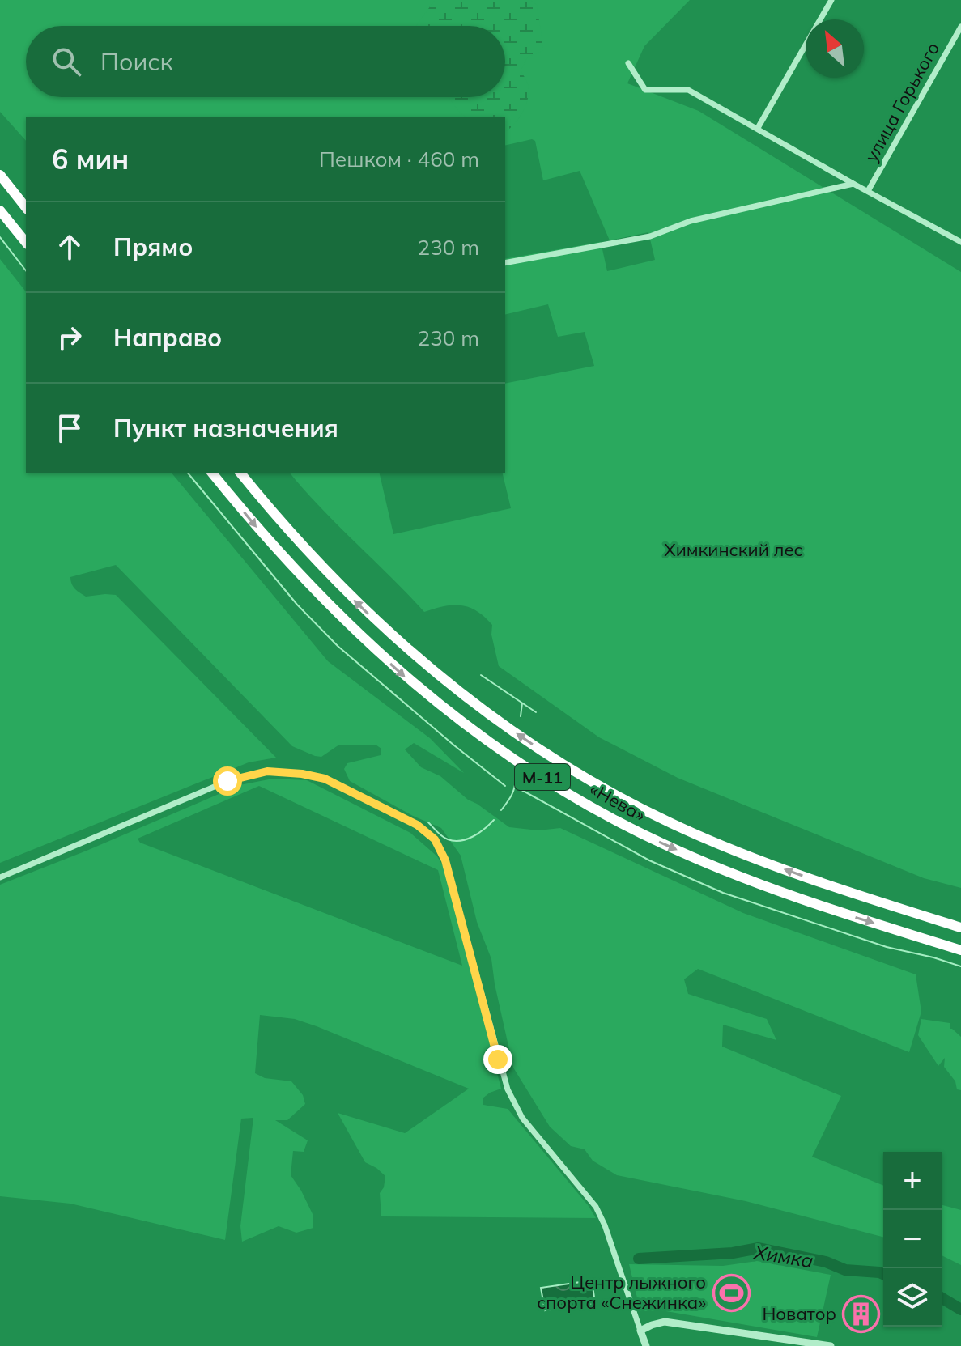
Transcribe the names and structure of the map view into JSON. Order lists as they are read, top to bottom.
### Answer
{
  "streets": {
    "highway": ["М-11", "«Нева»"],
    "street": ["улица Горького"]
  },
  "water": ["Химка"],
  "parks": ["Химкинский лес"],
  "places": {
    "sports": ["Центр лыжного спорта «Снежинка»"],
    "building": ["Новатор"]
  },
  "north": "top left",
  "page": {
    "search": "Поиск",
    "heading": ["6 мин", "Пешком · 460 m"],
    "list": [
      ["Прямо", "230 m"],
      ["Направо", "230 m"],
      "Пункт назначения"
    ],
    "map_buttons": ["+", "−"]
  }
}
